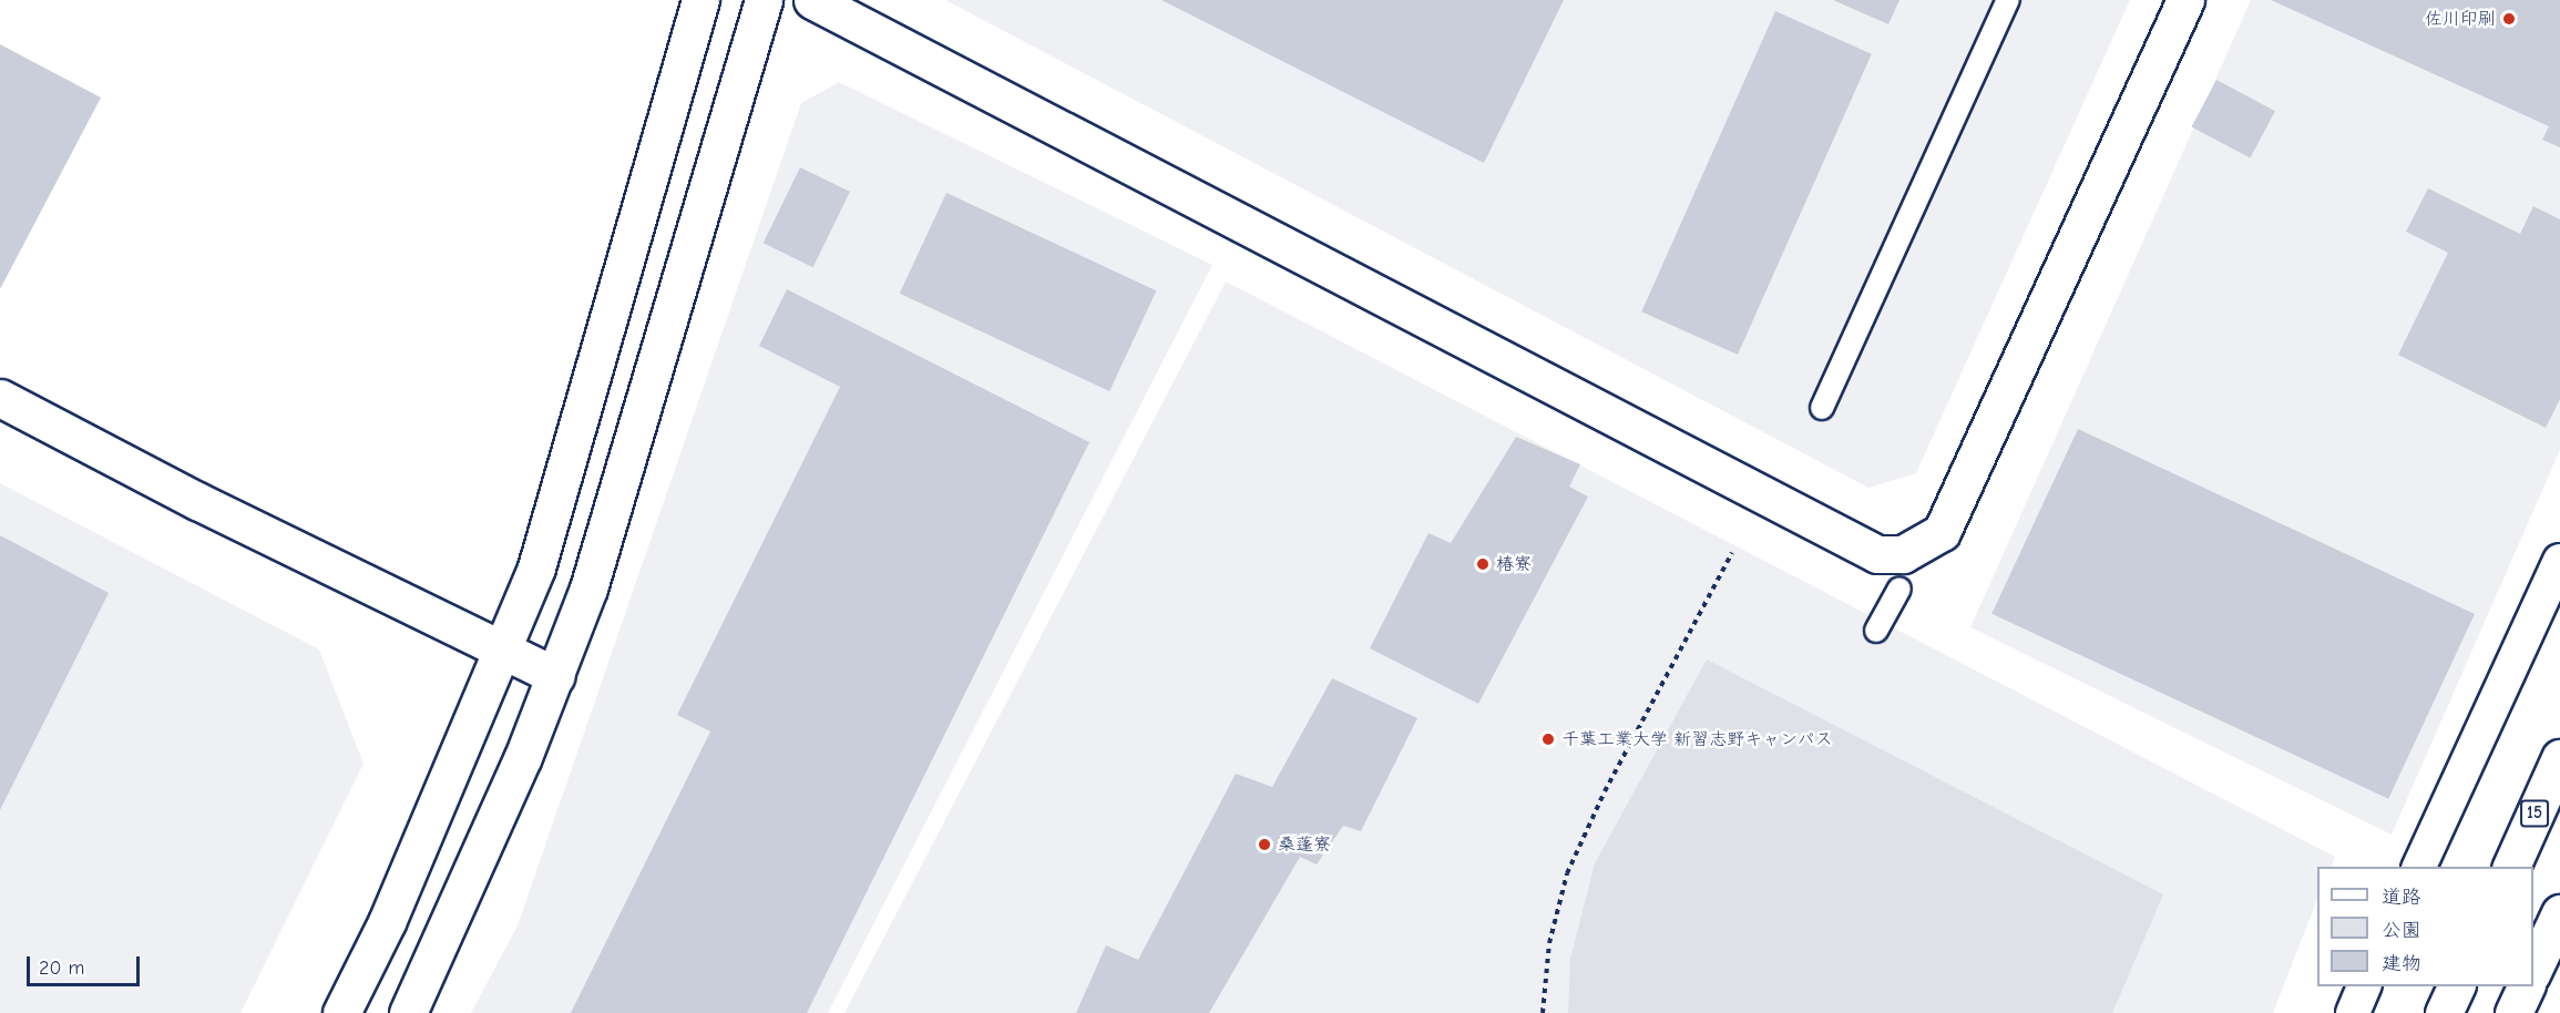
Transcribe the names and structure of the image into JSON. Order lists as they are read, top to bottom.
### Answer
{
  "streets": {
    "street": ["15"]
  },
  "places": [
    "佐川印刷",
    "椿寮",
    "千葉工業大学 新習志野キャンパス",
    "桑蓬寮"
  ],
  "legend": ["道路", "公園", "建物"],
  "scale_bar": "20 m"
}
